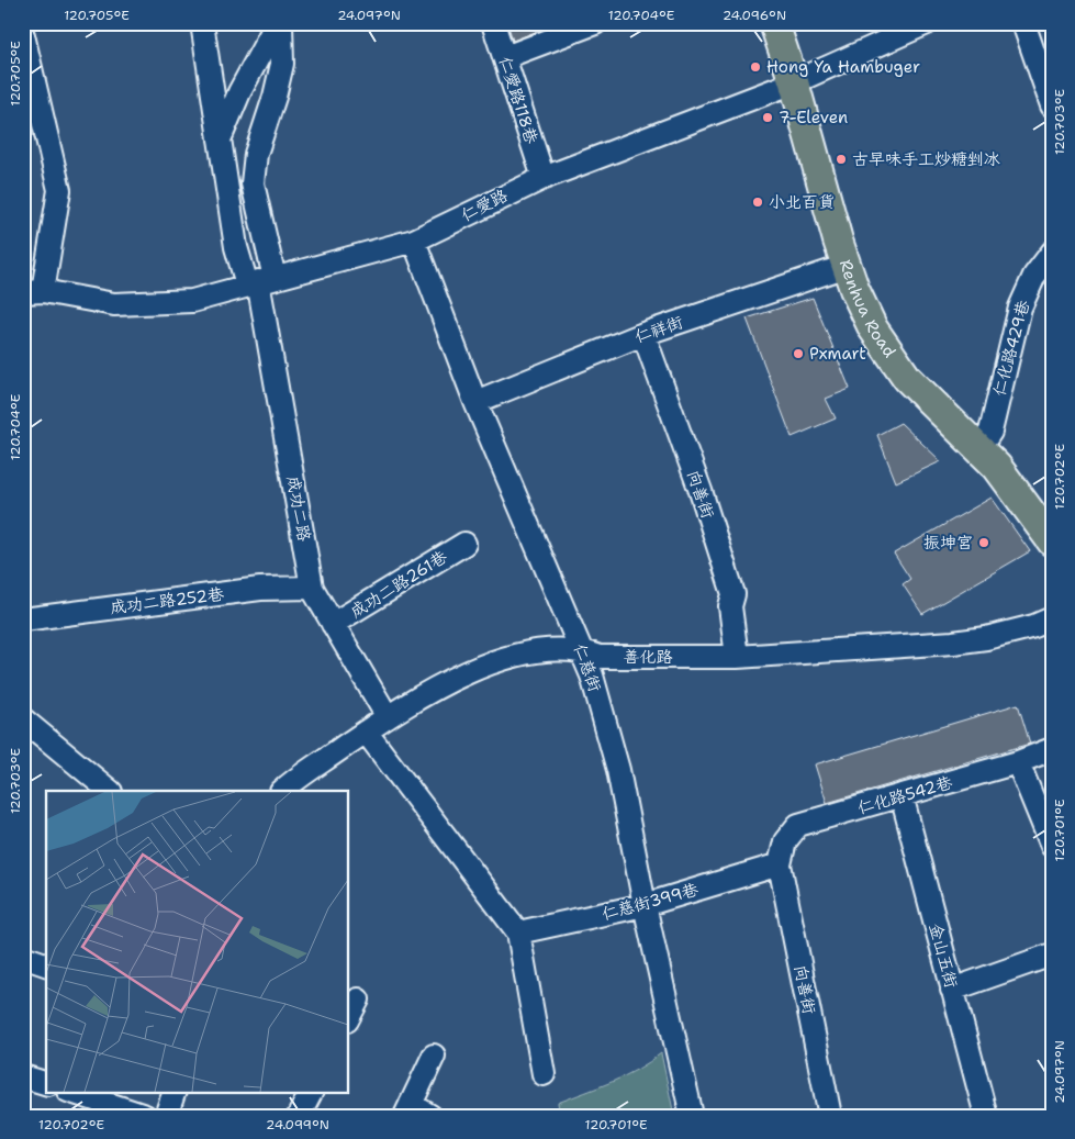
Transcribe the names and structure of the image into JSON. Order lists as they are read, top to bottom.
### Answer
{
  "streets": {
    "main road": ["Renhua Road"],
    "street": [
      "仁愛路118巷",
      "仁愛路",
      "仁祥街",
      "仁化路429巷",
      "向善街",
      "成功二路",
      "成功二路261巷",
      "成功二路252巷",
      "善化路",
      "仁慈街",
      "仁化路542巷",
      "仁慈街399巷",
      "金山五街"
    ]
  },
  "crossings": [
    ["仁愛路118巷", "仁愛路"],
    ["仁愛路", "Renhua Road"],
    ["仁愛路", "成功二路"],
    ["仁愛路", "仁慈街"],
    ["Renhua Road", "仁祥街"],
    ["Renhua Road", "仁化路429巷"],
    ["仁祥街", "向善街"],
    ["仁祥街", "仁慈街"],
    ["向善街", "善化路"],
    ["向善街", "仁化路542巷"],
    ["向善街", "仁慈街399巷"],
    ["成功二路", "成功二路261巷"],
    ["成功二路", "成功二路252巷"],
    ["成功二路", "善化路"],
    ["善化路", "仁慈街"],
    ["仁慈街", "仁慈街399巷"],
    ["仁化路542巷", "仁慈街399巷"],
    ["仁化路542巷", "金山五街"]
  ],
  "places": [
    "Hong Ya Hambuger",
    "7-Eleven",
    "古早味手工炒糖剉冰",
    "小北百貨",
    "Pxmart",
    "振坤宮"
  ],
  "coordinates": [
    "120.705°E",
    "24.097°N",
    "120.704°E",
    "24.096°N",
    "120.703°E",
    "120.702°E",
    "120.701°E",
    "24.099°N"
  ]
}
